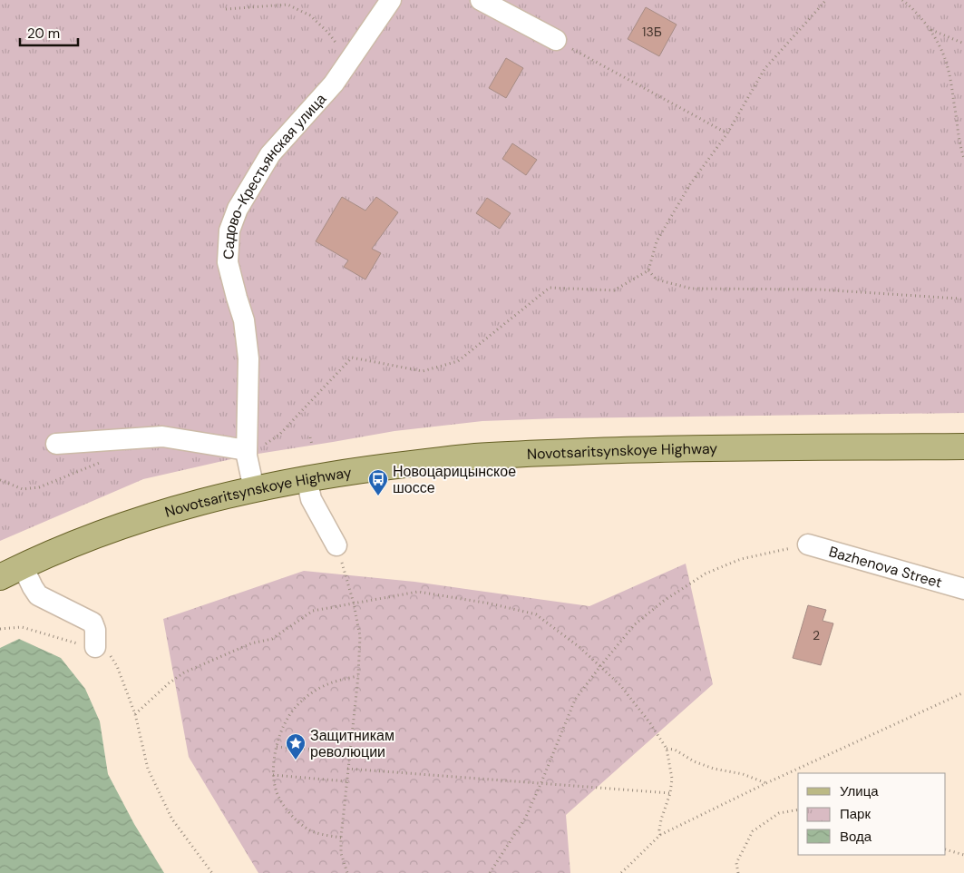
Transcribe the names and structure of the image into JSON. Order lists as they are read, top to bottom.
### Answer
{
  "streets": {
    "main road": ["Novotsaritsynskoye Highway"],
    "street": ["Садово-Крестьянская улица", "Bazhenova Street"]
  },
  "crossings": [
    ["Садово-Крестьянская улица", "Novotsaritsynskoye Highway"]
  ],
  "places": {
    "bus stop": ["Новоцарицынское шоссе"],
    "place": ["Защитникам революции"]
  },
  "house_numbers": ["13Б", "2"],
  "legend": ["Улица", "Парк", "Вода"],
  "scale_bar": "20 m"
}
